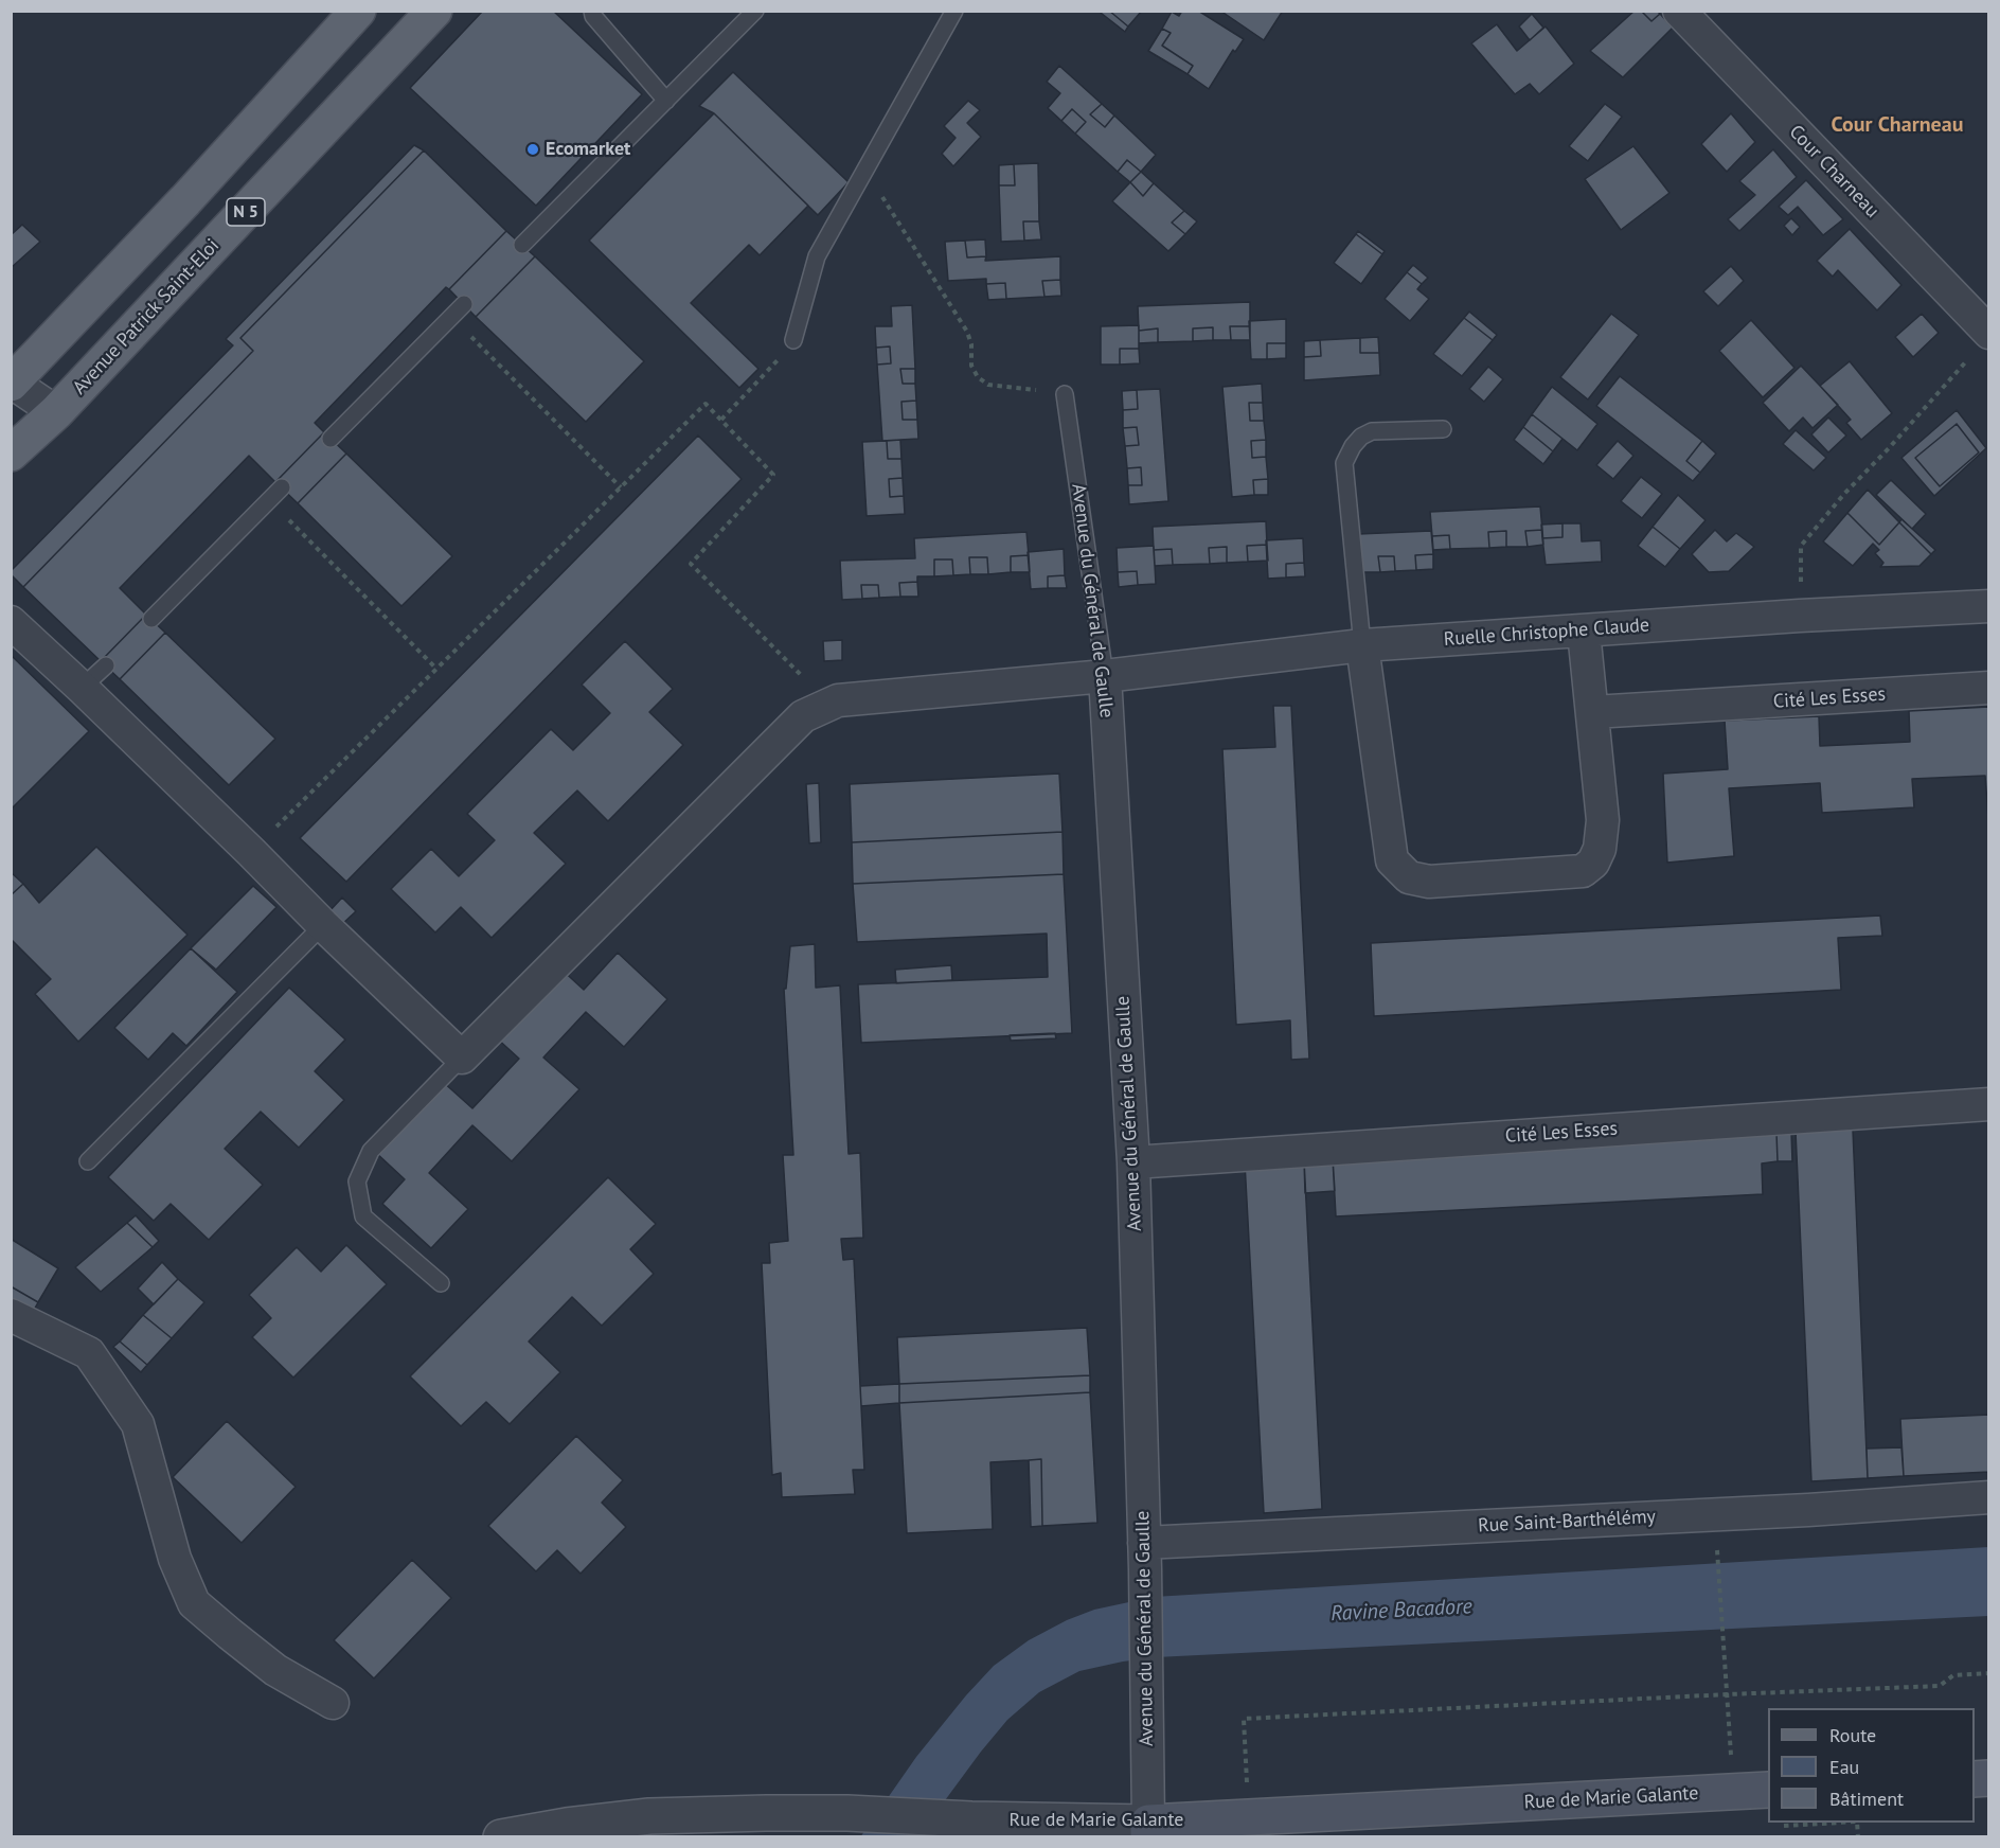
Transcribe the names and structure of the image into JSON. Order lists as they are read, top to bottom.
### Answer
{
  "streets": {
    "main road": ["N 5", "Avenue Patrick Saint-Eloi", "Rue de Marie Galante"],
    "street": [
      "Cour Charneau",
      "Avenue du Général de Gaulle",
      "Ruelle Christophe Claude",
      "Cité Les Esses",
      "Rue Saint-Barthélémy"
    ]
  },
  "crossings": [
    ["Avenue du Général de Gaulle", "Ruelle Christophe Claude"],
    ["Avenue du Général de Gaulle", "Cité Les Esses"],
    ["Avenue du Général de Gaulle", "Rue Saint-Barthélémy"],
    ["Avenue du Général de Gaulle", "Rue de Marie Galante"]
  ],
  "districts": ["Cour Charneau"],
  "water": ["Ravine Bacadore"],
  "places": ["Ecomarket"],
  "legend": ["Route", "Eau", "Bâtiment"]
}
